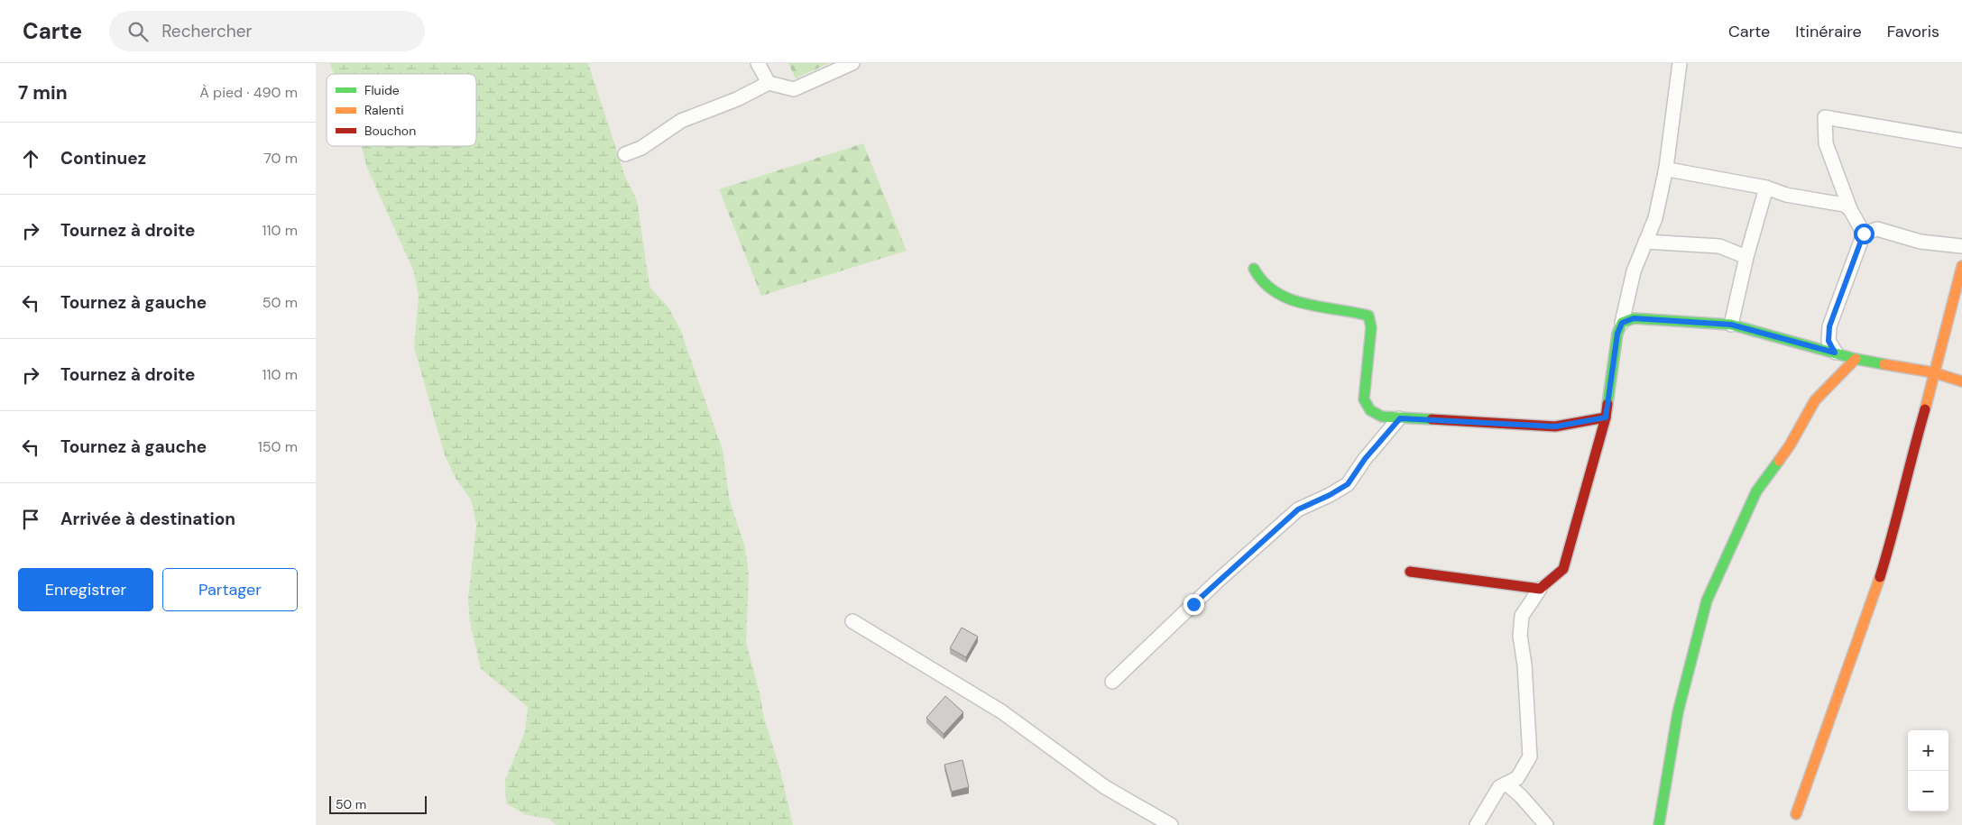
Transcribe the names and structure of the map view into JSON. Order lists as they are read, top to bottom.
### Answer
{
  "legend": ["Fluide", "Ralenti", "Bouchon"],
  "scale_bar": "50 m",
  "page": {
    "header": "Carte",
    "search": "Rechercher",
    "nav": ["Carte", "Itinéraire", "Favoris"],
    "heading": ["7 min", "À pied · 490 m"],
    "list": [
      ["Continuez", "70 m"],
      ["Tournez à droite", "110 m"],
      ["Tournez à gauche", "50 m"],
      ["Tournez à droite", "110 m"],
      ["Tournez à gauche", "150 m"],
      "Arrivée à destination"
    ],
    "buttons": ["Enregistrer", "Partager"],
    "map_buttons": ["+", "−"],
    "scale": "50 m"
  }
}
